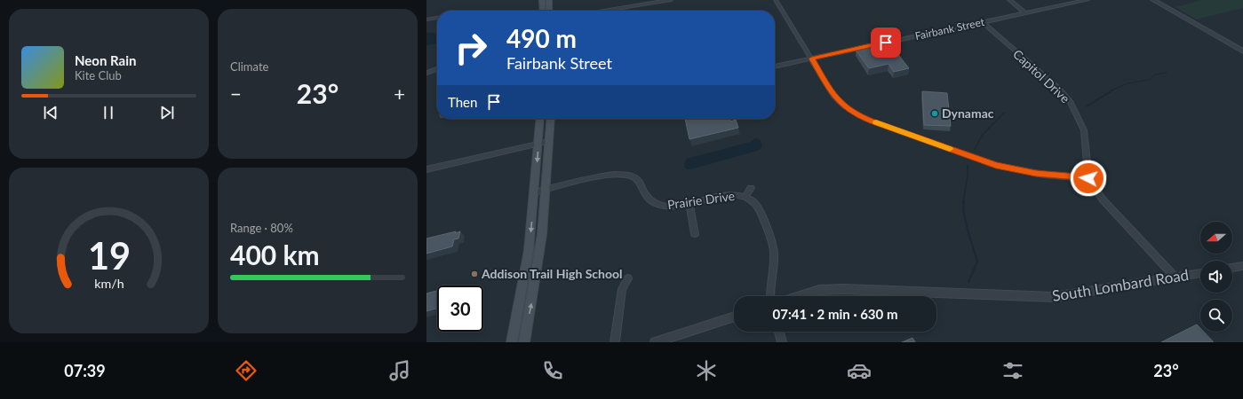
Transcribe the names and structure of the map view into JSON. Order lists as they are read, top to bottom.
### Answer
{
  "streets": {
    "street": [
      "Fairbank Street",
      "Capitol Drive",
      "Prairie Drive",
      "South Lombard Road"
    ]
  },
  "crossings": [
    ["Fairbank Street", "Capitol Drive"],
    ["Capitol Drive", "South Lombard Road"]
  ],
  "places": ["Dynamac", "Addison Trail High School"],
  "north": "left",
  "page": {
    "tile": [
      "Climate",
      ["Range · 80%", "400 km"]
    ],
    "turn": ["490 m", "Fairbank Street"],
    "song": ["Neon Rain", "Kite Club"],
    "heat": ["−", "23°", "+"],
    "then": "Then",
    "limit": "30",
    "trip": "07:41 · 2 min · 630 m",
    "tabs": ["07:39", "23°"],
    "gauge": ["19", "km/h"]
  }
}
